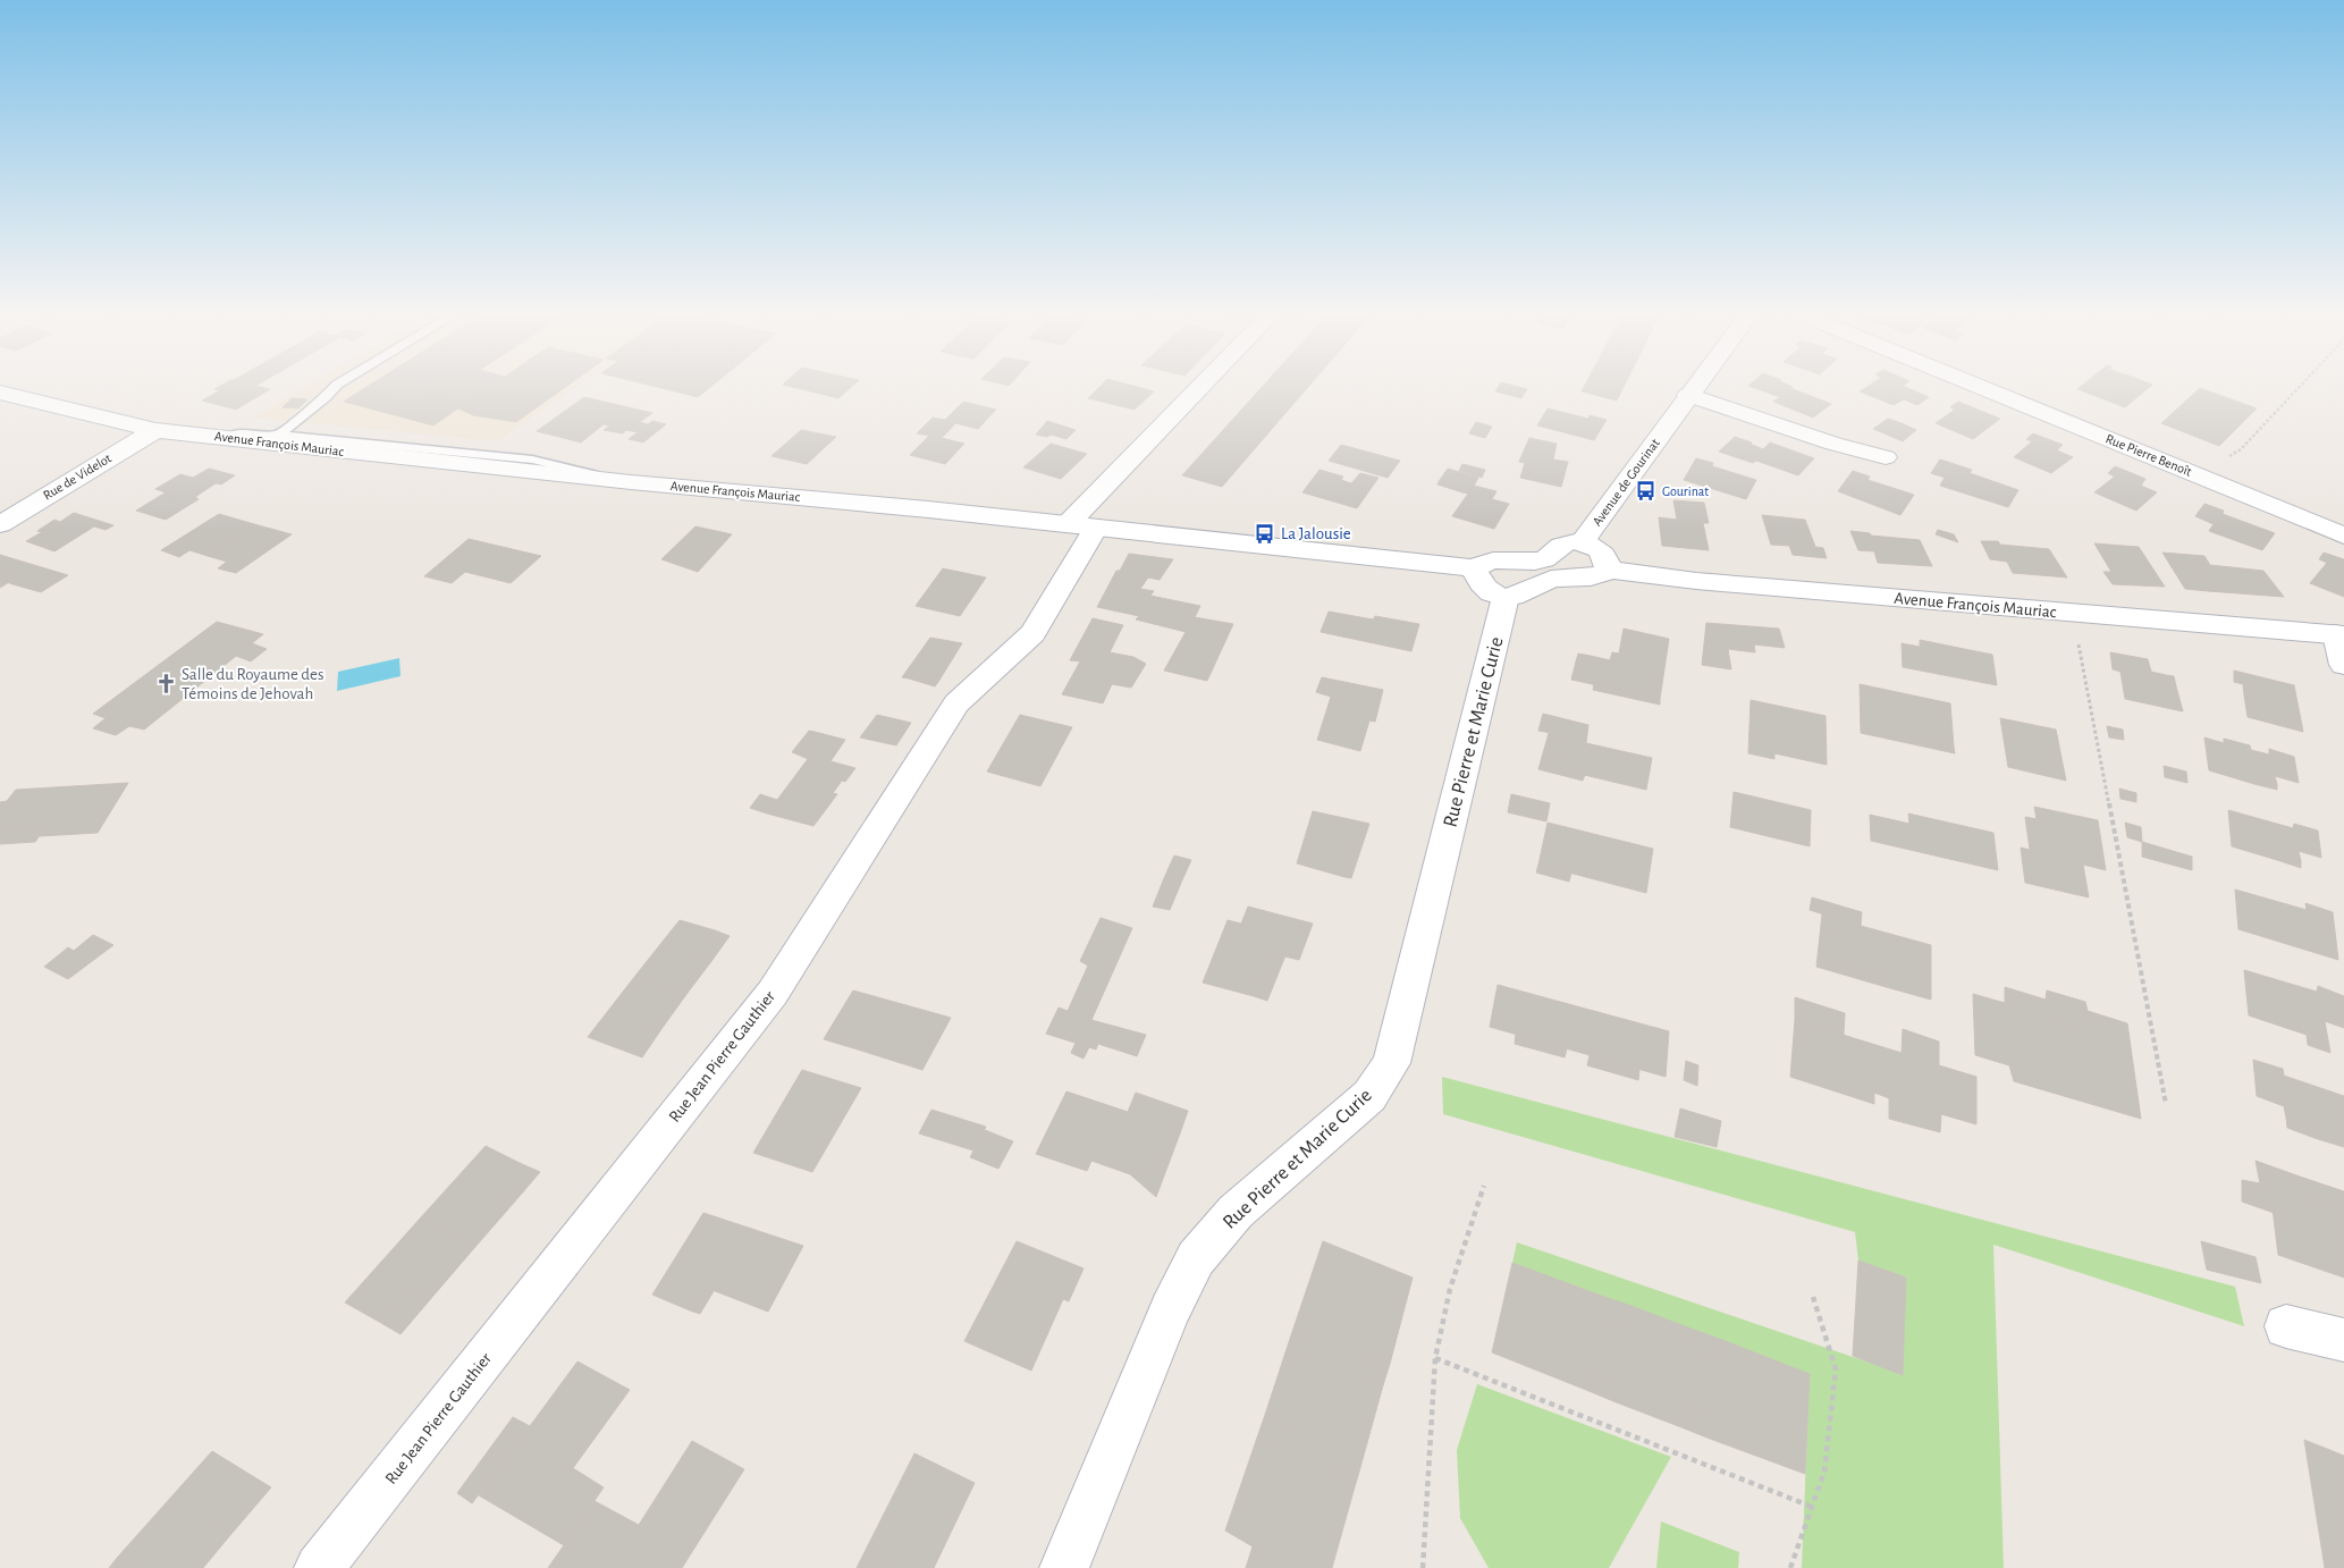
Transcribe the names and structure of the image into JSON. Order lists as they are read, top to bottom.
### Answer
{
  "streets": {
    "street": [
      "Avenue François Mauriac",
      "Rue Pierre Benoît",
      "Rue de Videlot",
      "Avenue de Gourinat",
      "Rue Pierre et Marie Curie",
      "Rue Jean Pierre Gauthier"
    ]
  },
  "crossings": [
    ["Avenue François Mauriac", "Rue de Videlot"],
    ["Avenue François Mauriac", "Avenue de Gourinat"],
    ["Avenue François Mauriac", "Rue Pierre et Marie Curie"],
    ["Avenue François Mauriac", "Rue Jean Pierre Gauthier"]
  ],
  "places": {
    "bus stop": ["Gourinat", "La Jalousie"],
    "church": ["Salle du Royaume des Témoins de Jehovah"]
  }
}
